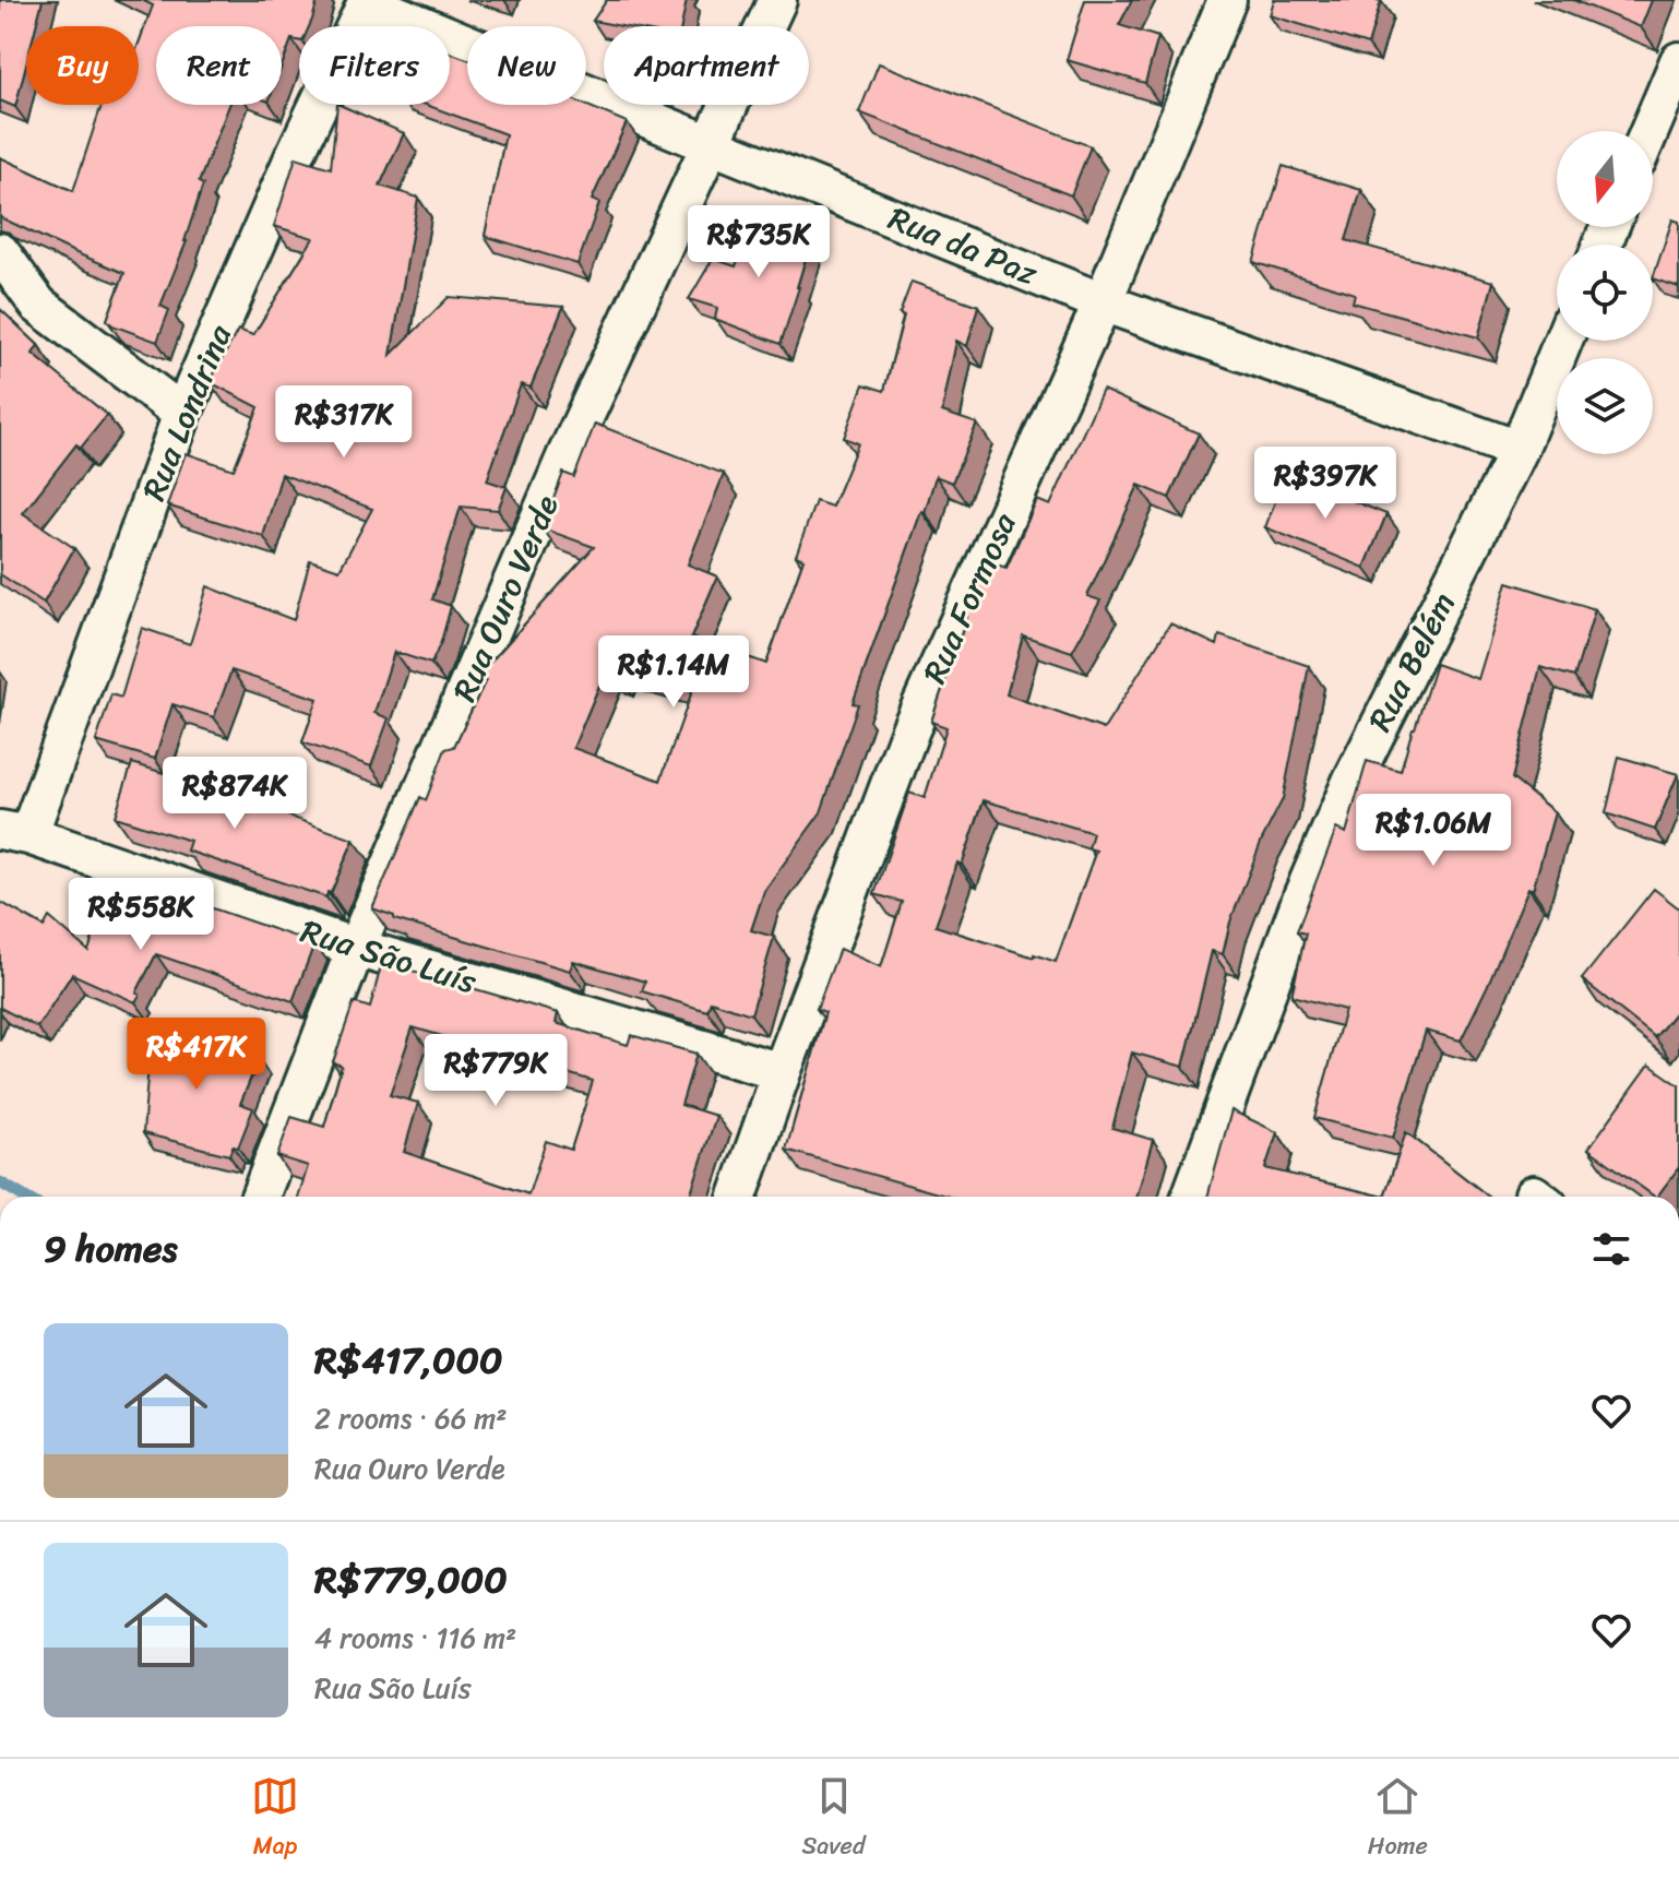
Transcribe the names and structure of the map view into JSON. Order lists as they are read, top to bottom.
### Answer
{
  "streets": {
    "street": [
      "Rua da Paz",
      "Rua Londrina",
      "Rua Ouro Verde",
      "Rua Formosa",
      "Rua Belém",
      "Rua São Luís"
    ]
  },
  "crossings": [
    ["Rua da Paz", "Rua Londrina"],
    ["Rua da Paz", "Rua Ouro Verde"],
    ["Rua da Paz", "Rua Formosa"],
    ["Rua da Paz", "Rua Belém"],
    ["Rua Londrina", "Rua São Luís"],
    ["Rua Ouro Verde", "Rua São Luís"],
    ["Rua Formosa", "Rua São Luís"]
  ],
  "north": "bottom",
  "page": {
    "chip": [
      "Buy",
      "Rent",
      "Filters",
      "New",
      "Apartment"
    ],
    "price": [
      "R$735K",
      "R$317K",
      "R$397K",
      "R$1.14M",
      "R$874K",
      "R$1.06M",
      "R$558K",
      "R$417K",
      "R$779K"
    ],
    "heading": "9 homes",
    "list": [
      {
        "name": "R$417,000",
        "note": "2 rooms · 66 m² · Rua Ouro Verde"
      },
      {
        "name": "R$779,000",
        "note": "4 rooms · 116 m² · Rua São Luís"
      }
    ],
    "tabs": ["Map", "Saved", "Home"]
  }
}
